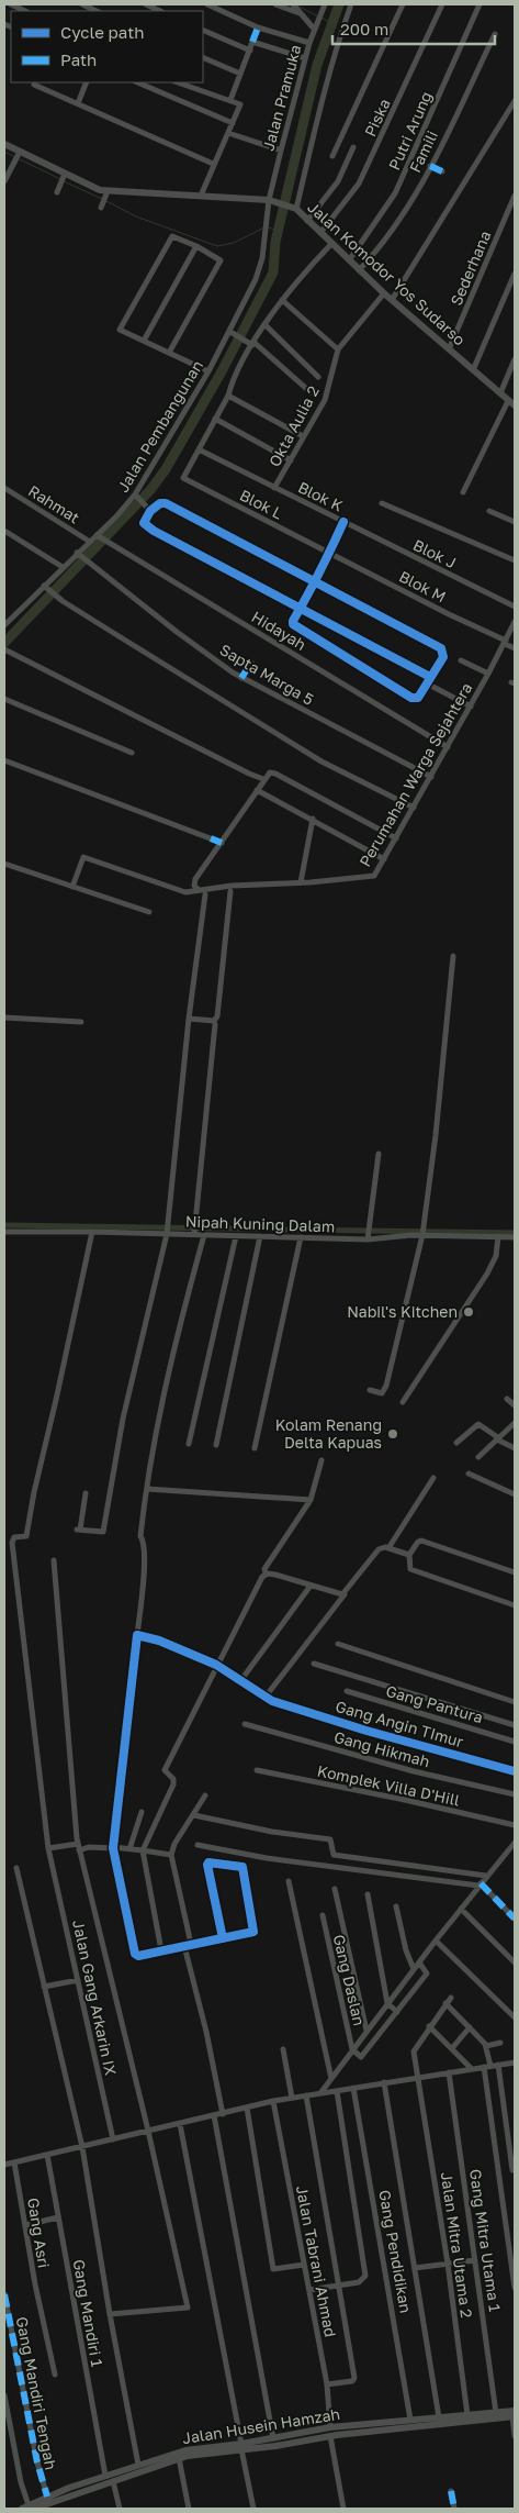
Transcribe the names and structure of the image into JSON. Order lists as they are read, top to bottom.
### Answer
{
  "streets": {
    "street": [
      "Jalan Pramuka",
      "Piska",
      "Putri Arung",
      "Famili",
      "Sederhana",
      "Jalan Komodor Yos Sudarso",
      "Jalan Pembangunan",
      "Okta Aulia 2",
      "Blok K",
      "Rahmat",
      "Blok L",
      "Blok J",
      "Blok M",
      "Hidayah",
      "Sapta Marga 5",
      "Perumahan Warga Sejahtera",
      "Nipah Kuning Dalam",
      "Gang Pantura",
      "Gang Angin TImur",
      "Gang Hikmah",
      "Komplek Villa D'Hill",
      "Gang Daslan",
      "Jalan Gang Arkarin IX",
      "Gang Asri",
      "Gang Mitra Utama 1",
      "Jalan Mitra Utama 2",
      "Gang Pendidikan",
      "Jalan Tabrani Ahmad",
      "Gang Mandiri 1",
      "Gang Mandiri Tengah",
      "Jalan Husein Hamzah"
    ]
  },
  "crossings": [
    ["Jalan Pramuka", "Jalan Komodor Yos Sudarso"],
    ["Jalan Pramuka", "Jalan Pembangunan"],
    ["Piska", "Jalan Komodor Yos Sudarso"],
    ["Putri Arung", "Jalan Komodor Yos Sudarso"],
    ["Famili", "Jalan Komodor Yos Sudarso"],
    ["Sederhana", "Jalan Komodor Yos Sudarso"],
    ["Jalan Komodor Yos Sudarso", "Jalan Pembangunan"],
    ["Jalan Komodor Yos Sudarso", "Okta Aulia 2"],
    ["Jalan Pembangunan", "Rahmat"],
    ["Jalan Pembangunan", "Hidayah"],
    ["Jalan Pembangunan", "Sapta Marga 5"],
    ["Okta Aulia 2", "Blok K"],
    ["Blok K", "Blok L"],
    ["Blok K", "Blok J"],
    ["Blok L", "Blok M"],
    ["Blok M", "Perumahan Warga Sejahtera"],
    ["Hidayah", "Perumahan Warga Sejahtera"],
    ["Sapta Marga 5", "Perumahan Warga Sejahtera"],
    ["Nipah Kuning Dalam", "Jalan Gang Arkarin IX"],
    ["Gang Mitra Utama 1", "Jalan Husein Hamzah"],
    ["Jalan Mitra Utama 2", "Jalan Husein Hamzah"],
    ["Gang Pendidikan", "Jalan Husein Hamzah"],
    ["Jalan Tabrani Ahmad", "Jalan Husein Hamzah"],
    ["Gang Mandiri 1", "Jalan Husein Hamzah"],
    ["Gang Mandiri Tengah", "Jalan Husein Hamzah"]
  ],
  "places": ["Nabil's Kitchen", "Kolam Renang Delta Kapuas"],
  "legend": ["Cycle path", "Path"],
  "scale_bar": "200 m"
}
